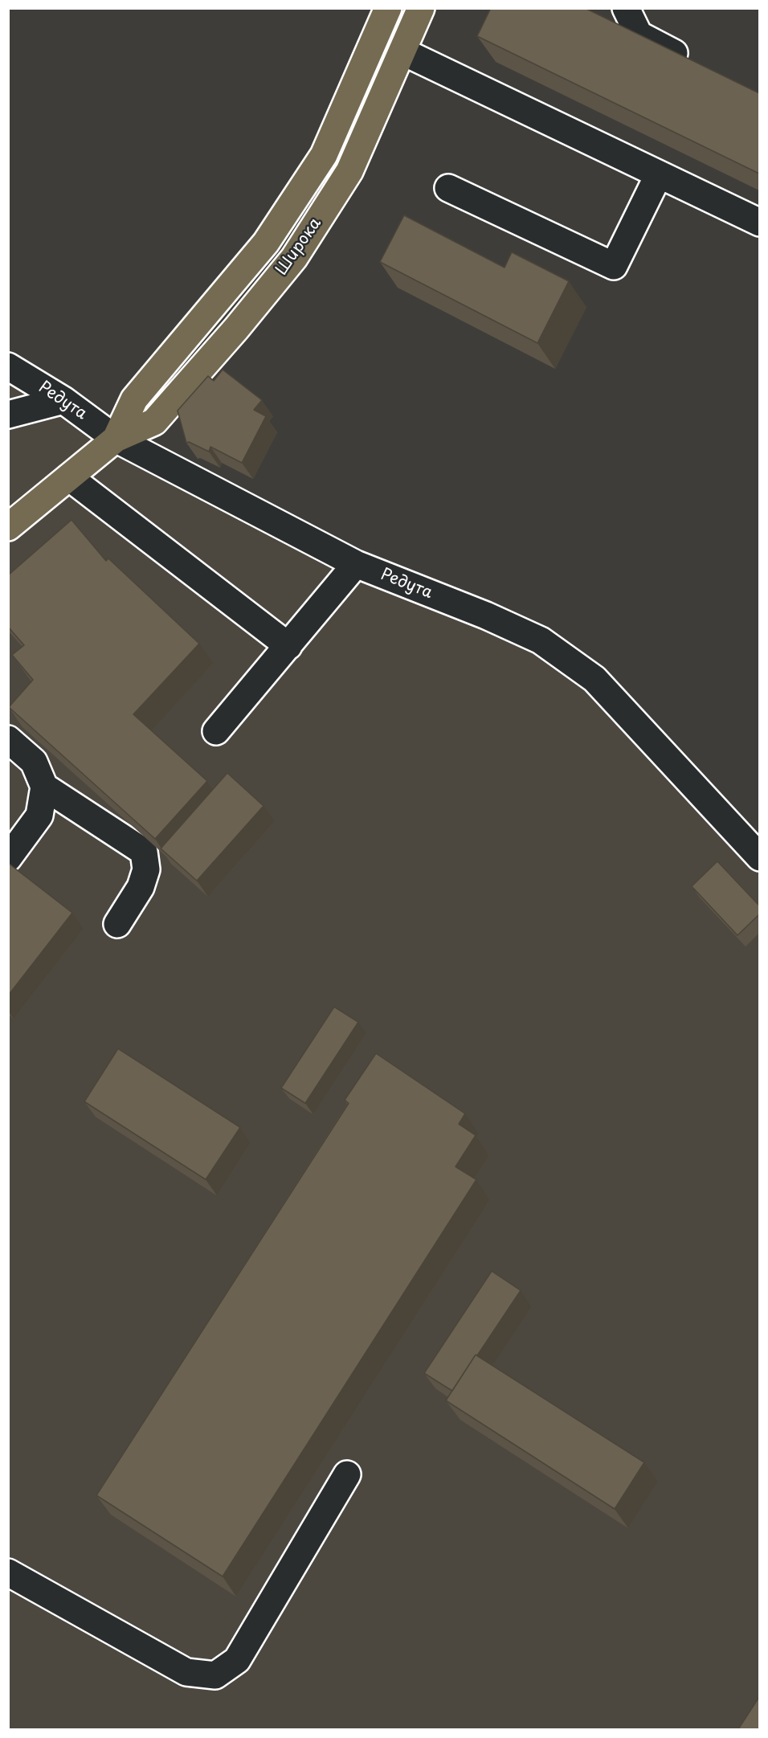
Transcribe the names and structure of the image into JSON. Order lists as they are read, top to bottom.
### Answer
{
  "streets": {
    "main road": ["Широка"],
    "street": ["Редута"]
  },
  "crossings": [
    ["Широка", "Редута"]
  ]
}
